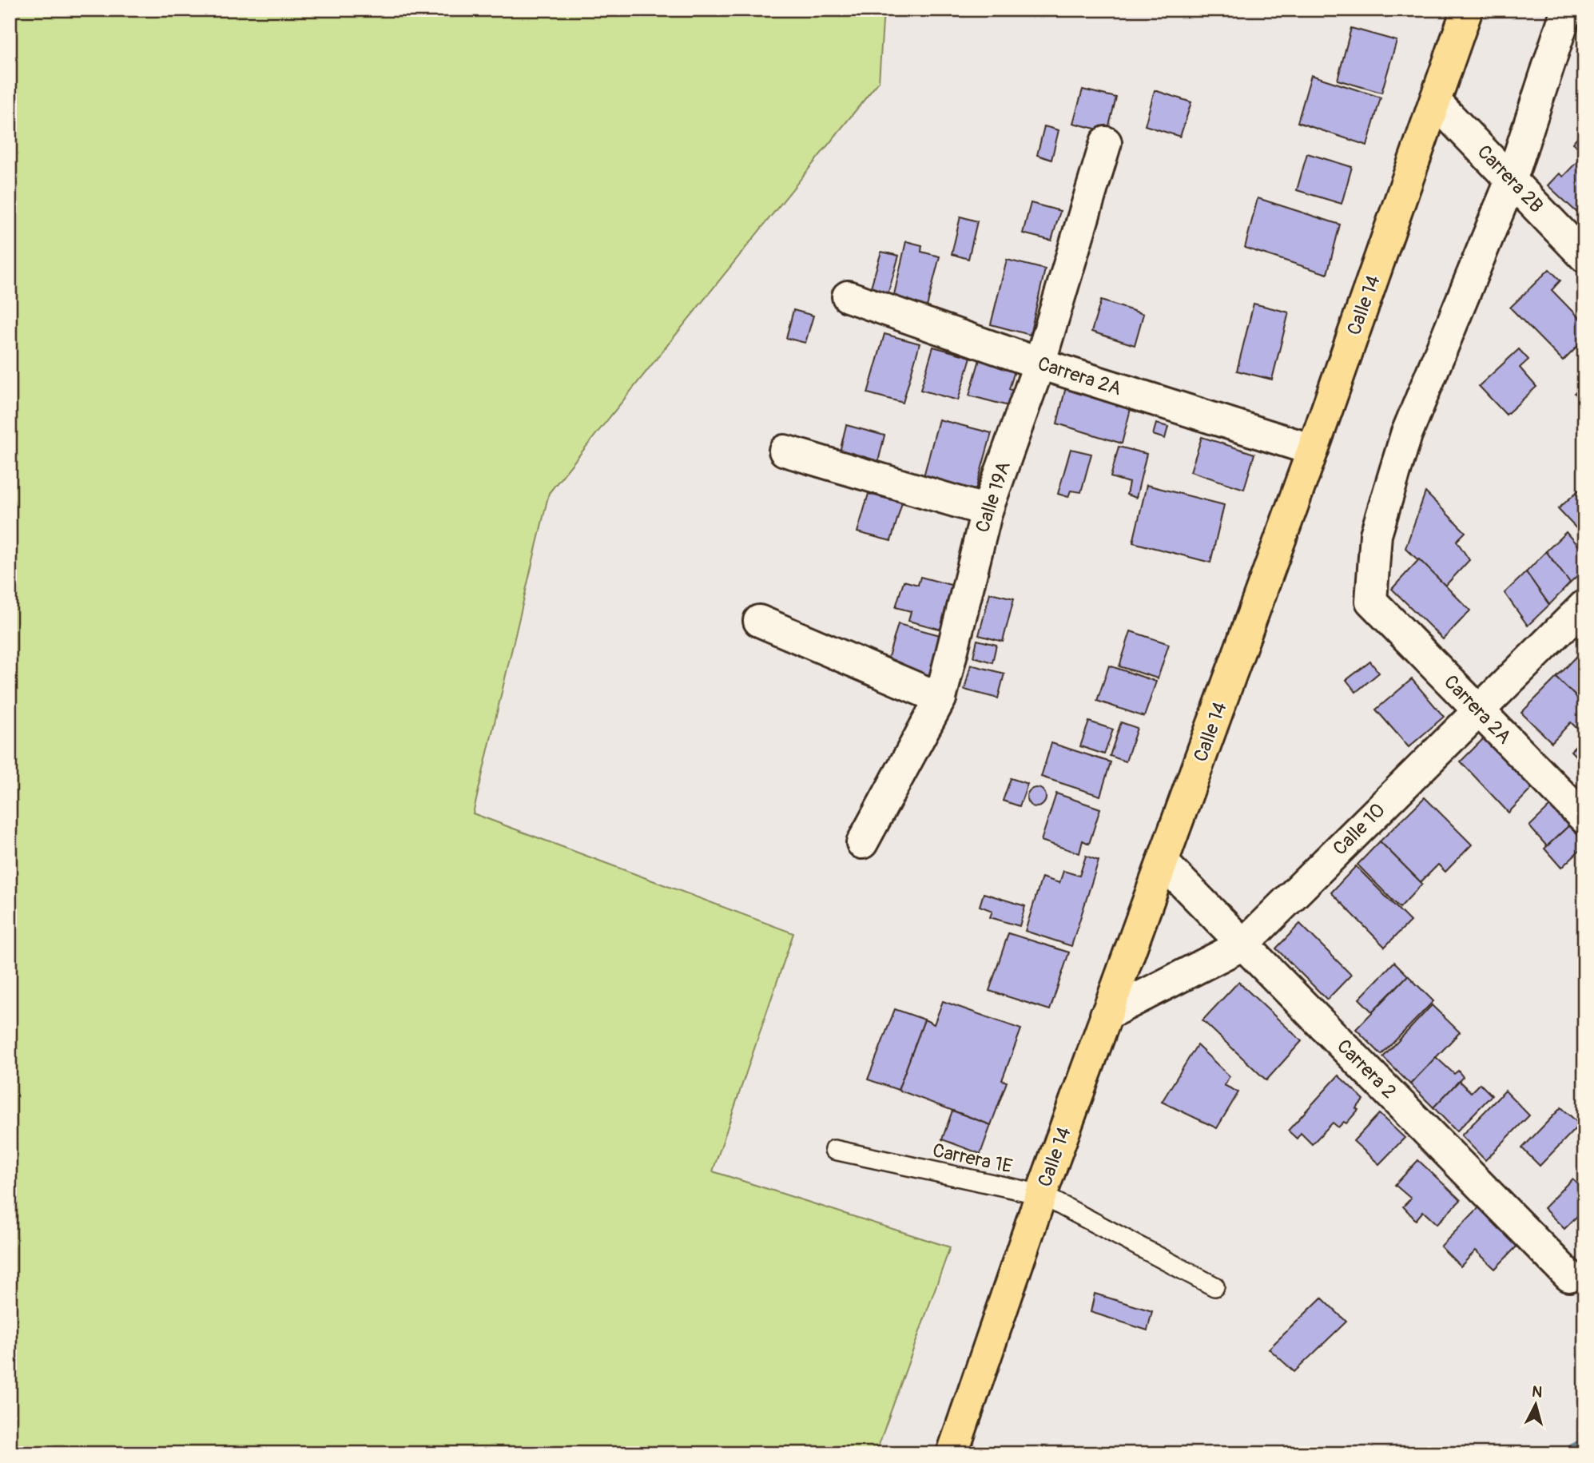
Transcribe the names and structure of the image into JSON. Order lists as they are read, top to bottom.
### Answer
{
  "streets": {
    "highway": ["Calle 14"],
    "street": [
      "Carrera 2B",
      "Carrera 2A",
      "Calle 19A",
      "Calle 10",
      "Carrera 2"
    ],
    "lane": ["Carrera 1E"]
  },
  "crossings": [
    ["Carrera 2B", "Calle 14"],
    ["Carrera 2B", "Carrera 2A"],
    ["Calle 14", "Carrera 2A"],
    ["Calle 14", "Calle 10"],
    ["Calle 14", "Carrera 2"],
    ["Calle 14", "Carrera 1E"],
    ["Carrera 2A", "Calle 19A"],
    ["Carrera 2A", "Calle 10"],
    ["Calle 10", "Carrera 2"]
  ],
  "north": "top"
}
